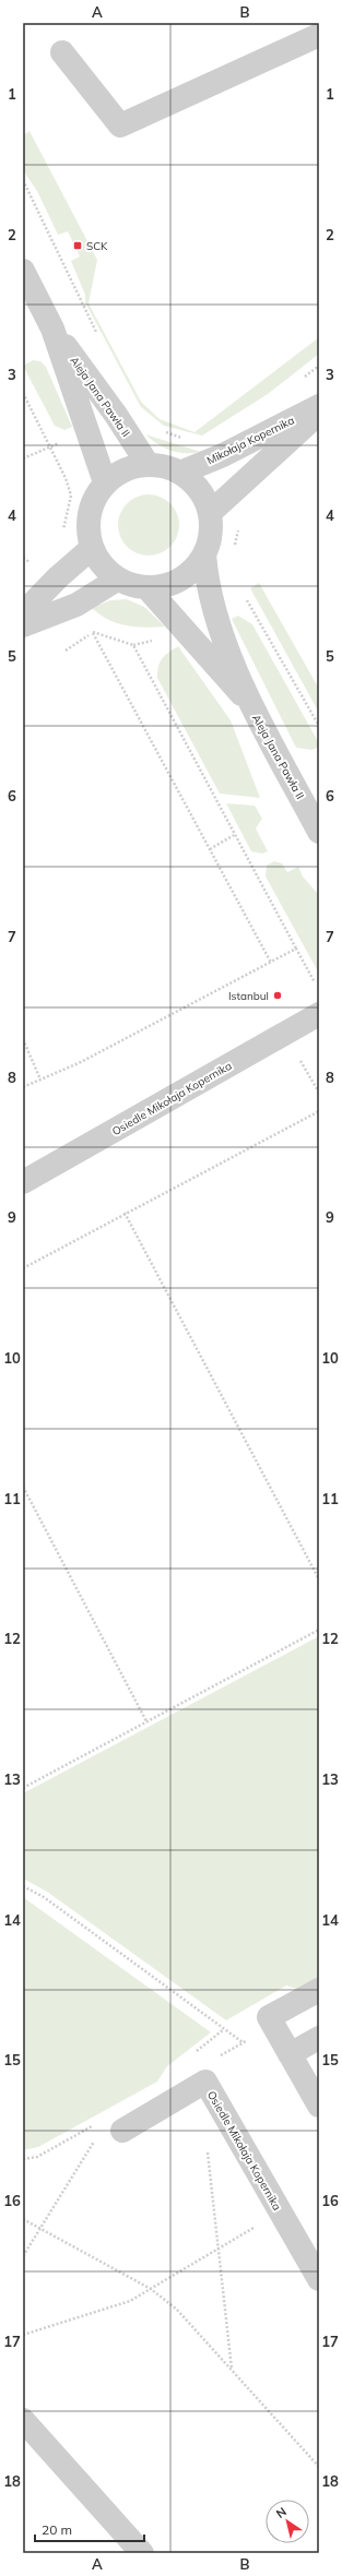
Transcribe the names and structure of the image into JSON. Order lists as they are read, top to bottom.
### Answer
{
  "streets": {
    "street": ["Aleja Jana Pawła II", "Mikołaja Kopernika", "Osiedle Mikołaja Kopernika"]
  },
  "crossings": [
    ["Aleja Jana Pawła II", "Mikołaja Kopernika"]
  ],
  "places": {
    "transit": ["SCK"],
    "other": ["Istanbul"]
  },
  "scale_bar": "20 m",
  "north": "top left",
  "grid": {
    "columns": ["A", "B"],
    "rows": [
      "1",
      "2",
      "3",
      "4",
      "5",
      "6",
      "7",
      "8",
      "9",
      "10",
      "11",
      "12",
      "13",
      "14",
      "15",
      "16",
      "17",
      "18"
    ]
  }
}
